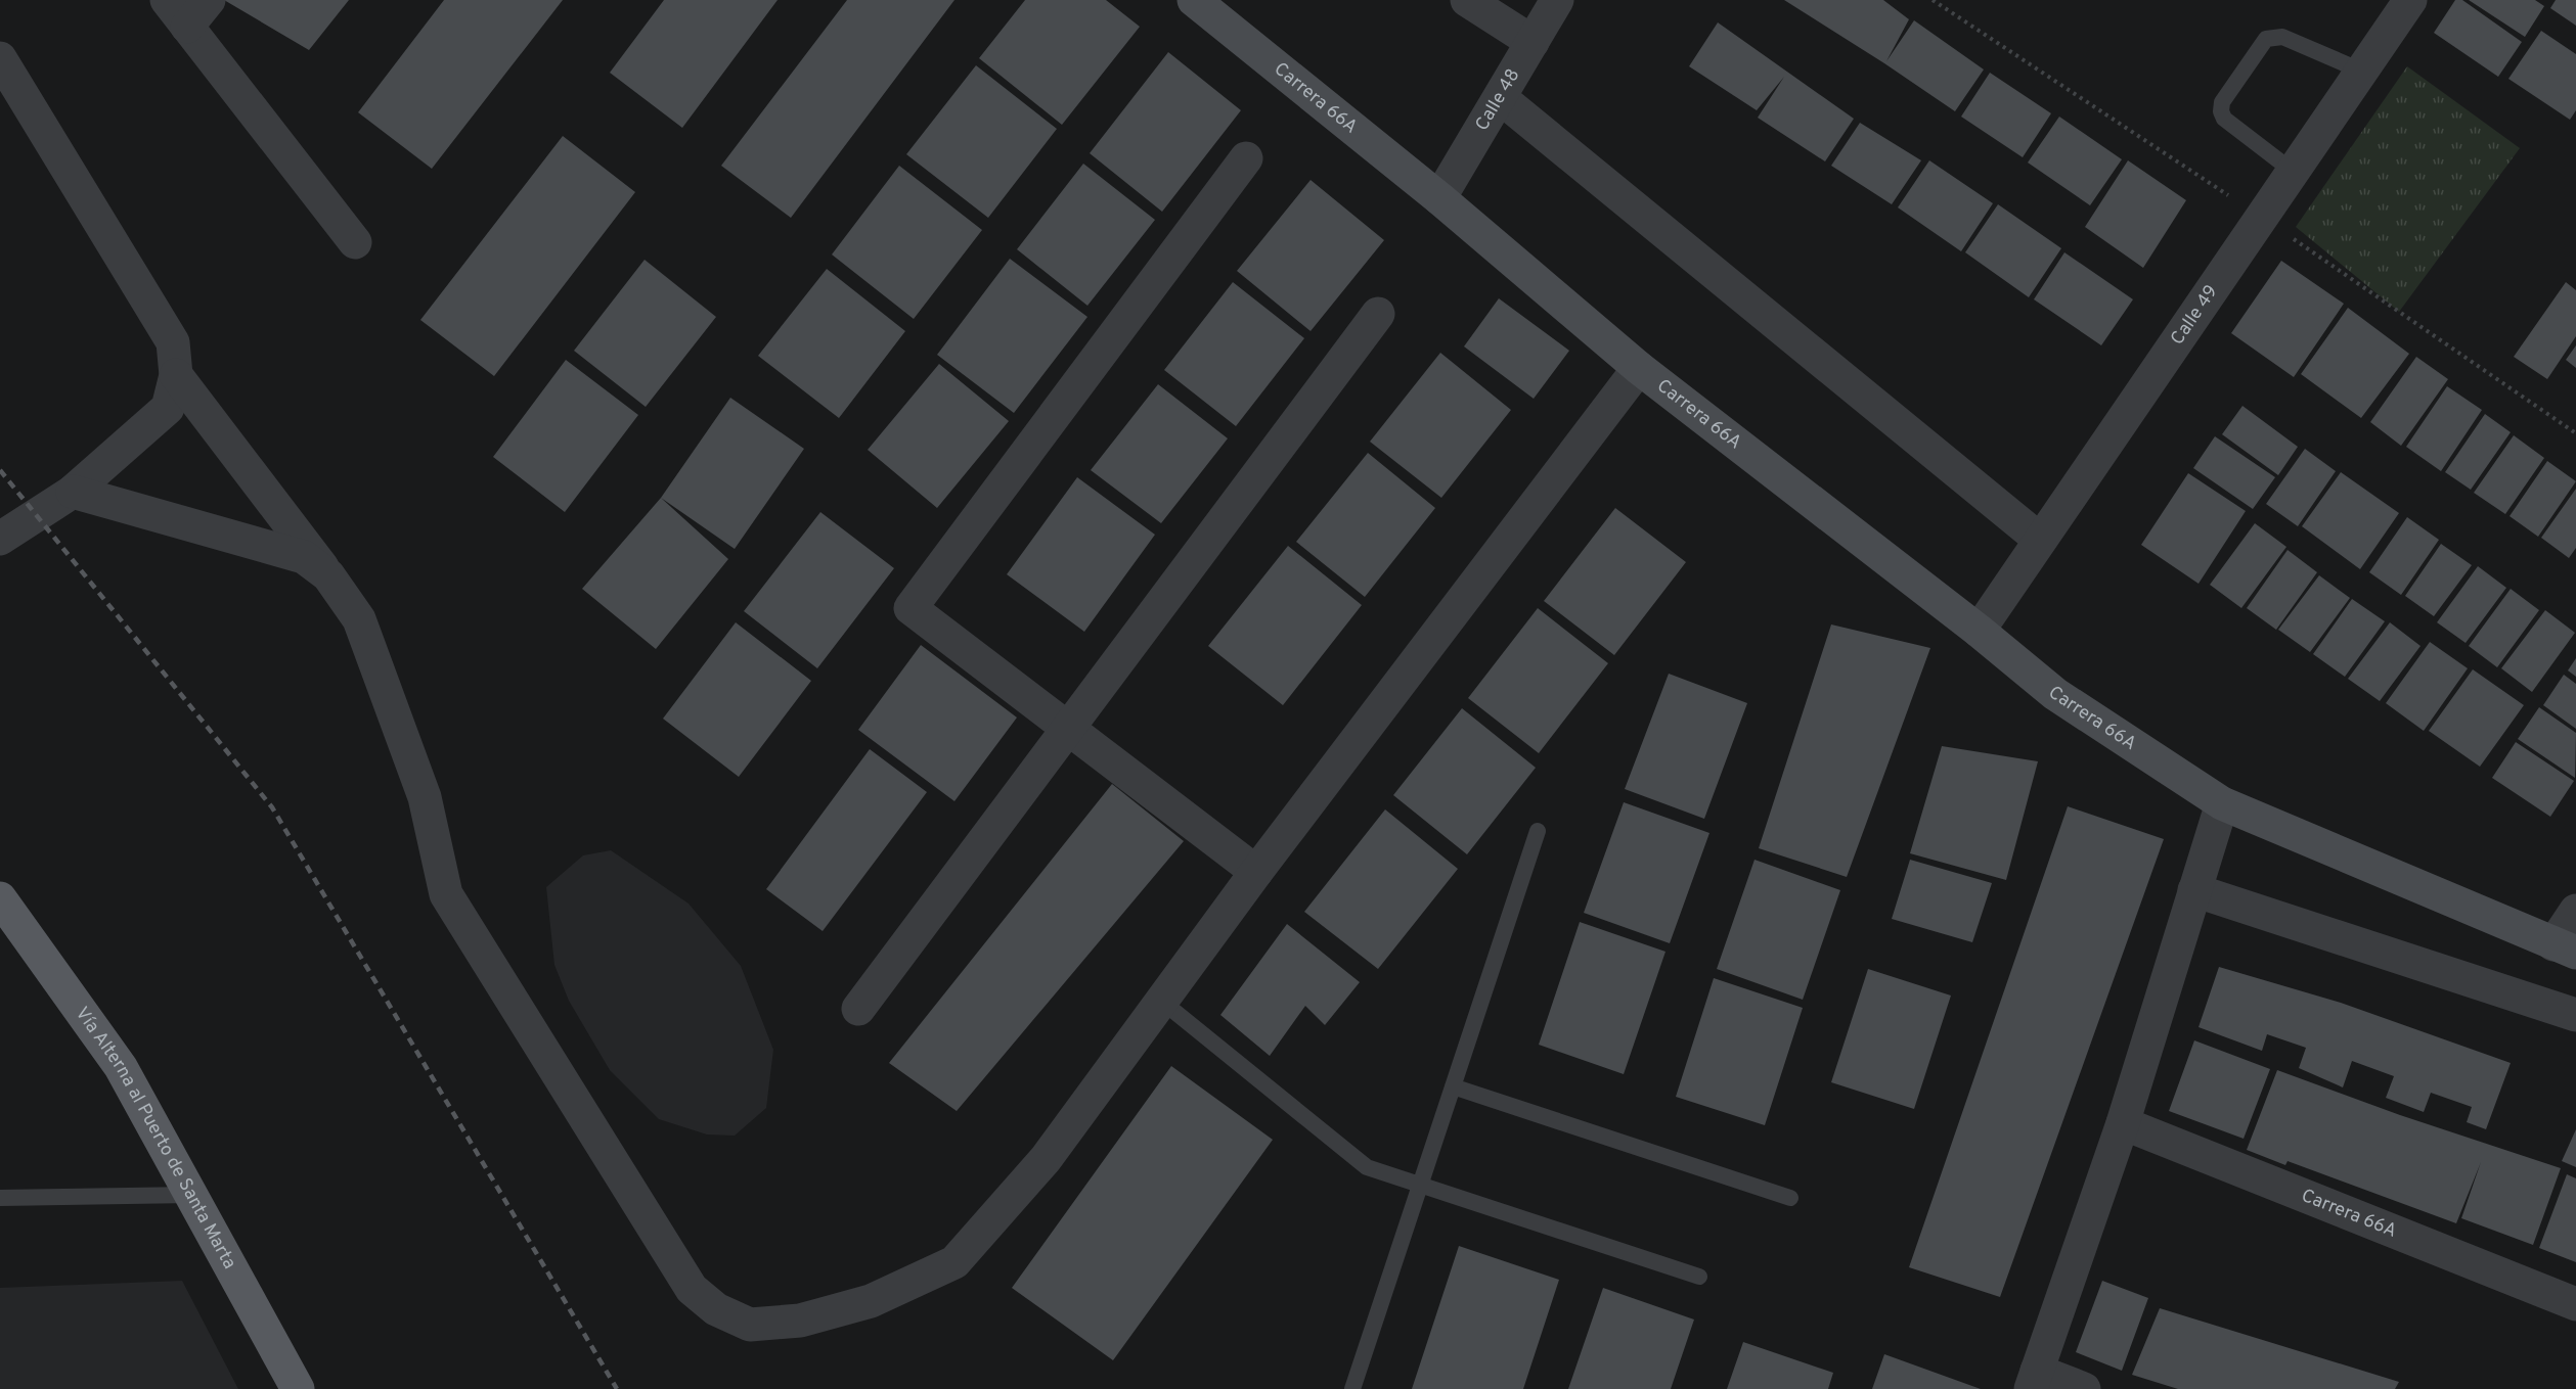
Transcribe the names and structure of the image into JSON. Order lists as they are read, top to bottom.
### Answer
{
  "streets": {
    "main road": ["Vía Alterna al Puerto de Santa Marta"],
    "street": ["Carrera 66A", "Calle 48", "Calle 49"]
  },
  "crossings": [
    ["Carrera 66A", "Calle 48"],
    ["Carrera 66A", "Calle 49"]
  ]
}
